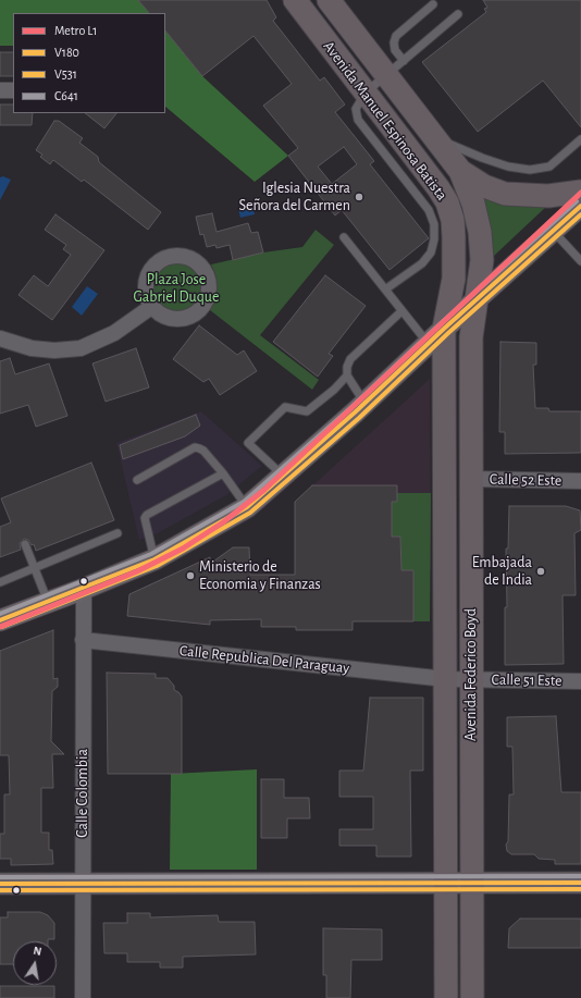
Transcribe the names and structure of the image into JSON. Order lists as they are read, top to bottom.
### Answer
{
  "streets": {
    "main road": ["Avenida Manuel Espinosa Batista", "Avenida Federico Boyd"],
    "street": [
      "Calle 52 Este",
      "Calle Republica Del Paraguay",
      "Calle 51 Este",
      "Calle Colombia"
    ]
  },
  "crossings": [
    ["Avenida Manuel Espinosa Batista", "Avenida Federico Boyd"],
    ["Calle 52 Este", "Avenida Federico Boyd"],
    ["Calle Republica Del Paraguay", "Avenida Federico Boyd"],
    ["Calle Republica Del Paraguay", "Calle 51 Este"],
    ["Calle Republica Del Paraguay", "Calle Colombia"],
    ["Avenida Federico Boyd", "Calle 51 Este"]
  ],
  "parks": ["Plaza Jose Gabriel Duque"],
  "places": ["Iglesia Nuestra Señora del Carmen", "Embajada de India", "Ministerio de Economia y Finanzas"],
  "lines": [
    "metro line L1",
    "transit line C641",
    "transit line V180",
    "transit line V531"
  ],
  "legend": [
    "Metro L1",
    "V180",
    "V531",
    "C641"
  ],
  "north": "top"
}
